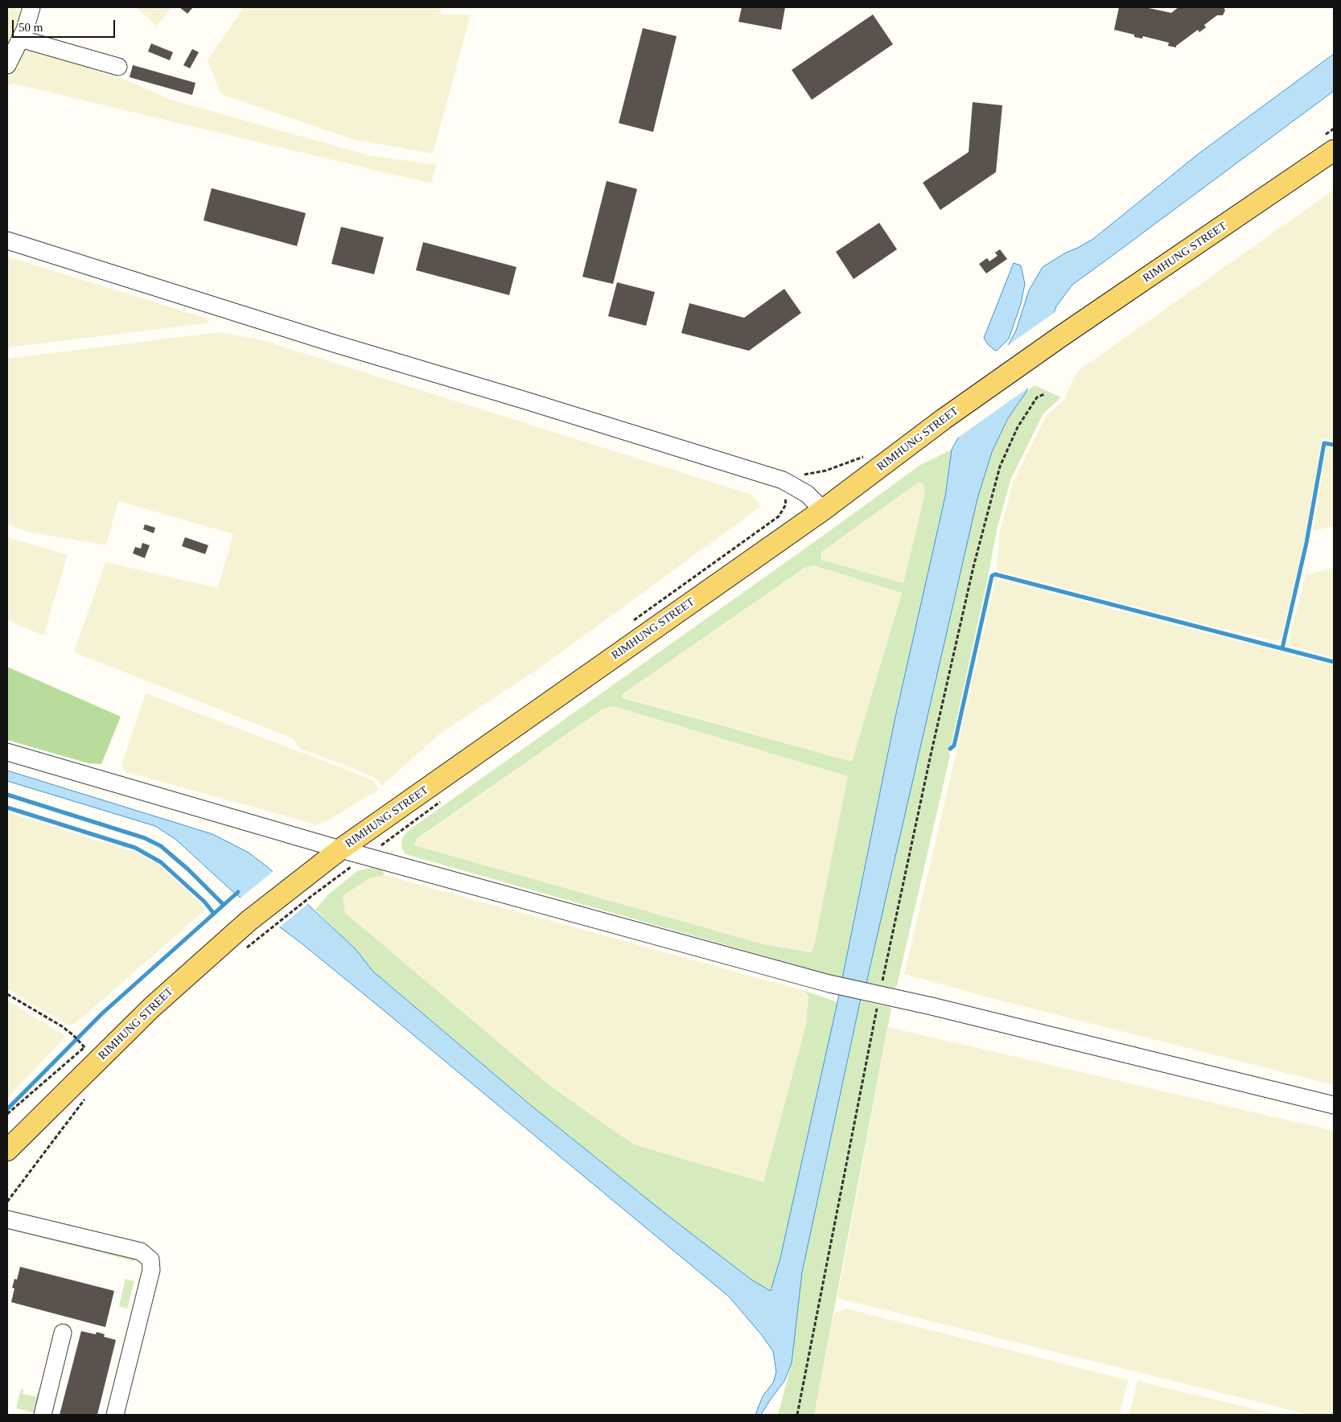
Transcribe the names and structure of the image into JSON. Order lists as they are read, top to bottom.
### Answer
{
  "streets": {
    "main road": ["RIMHUNG STREET"]
  },
  "scale_bar": "50 m"
}
